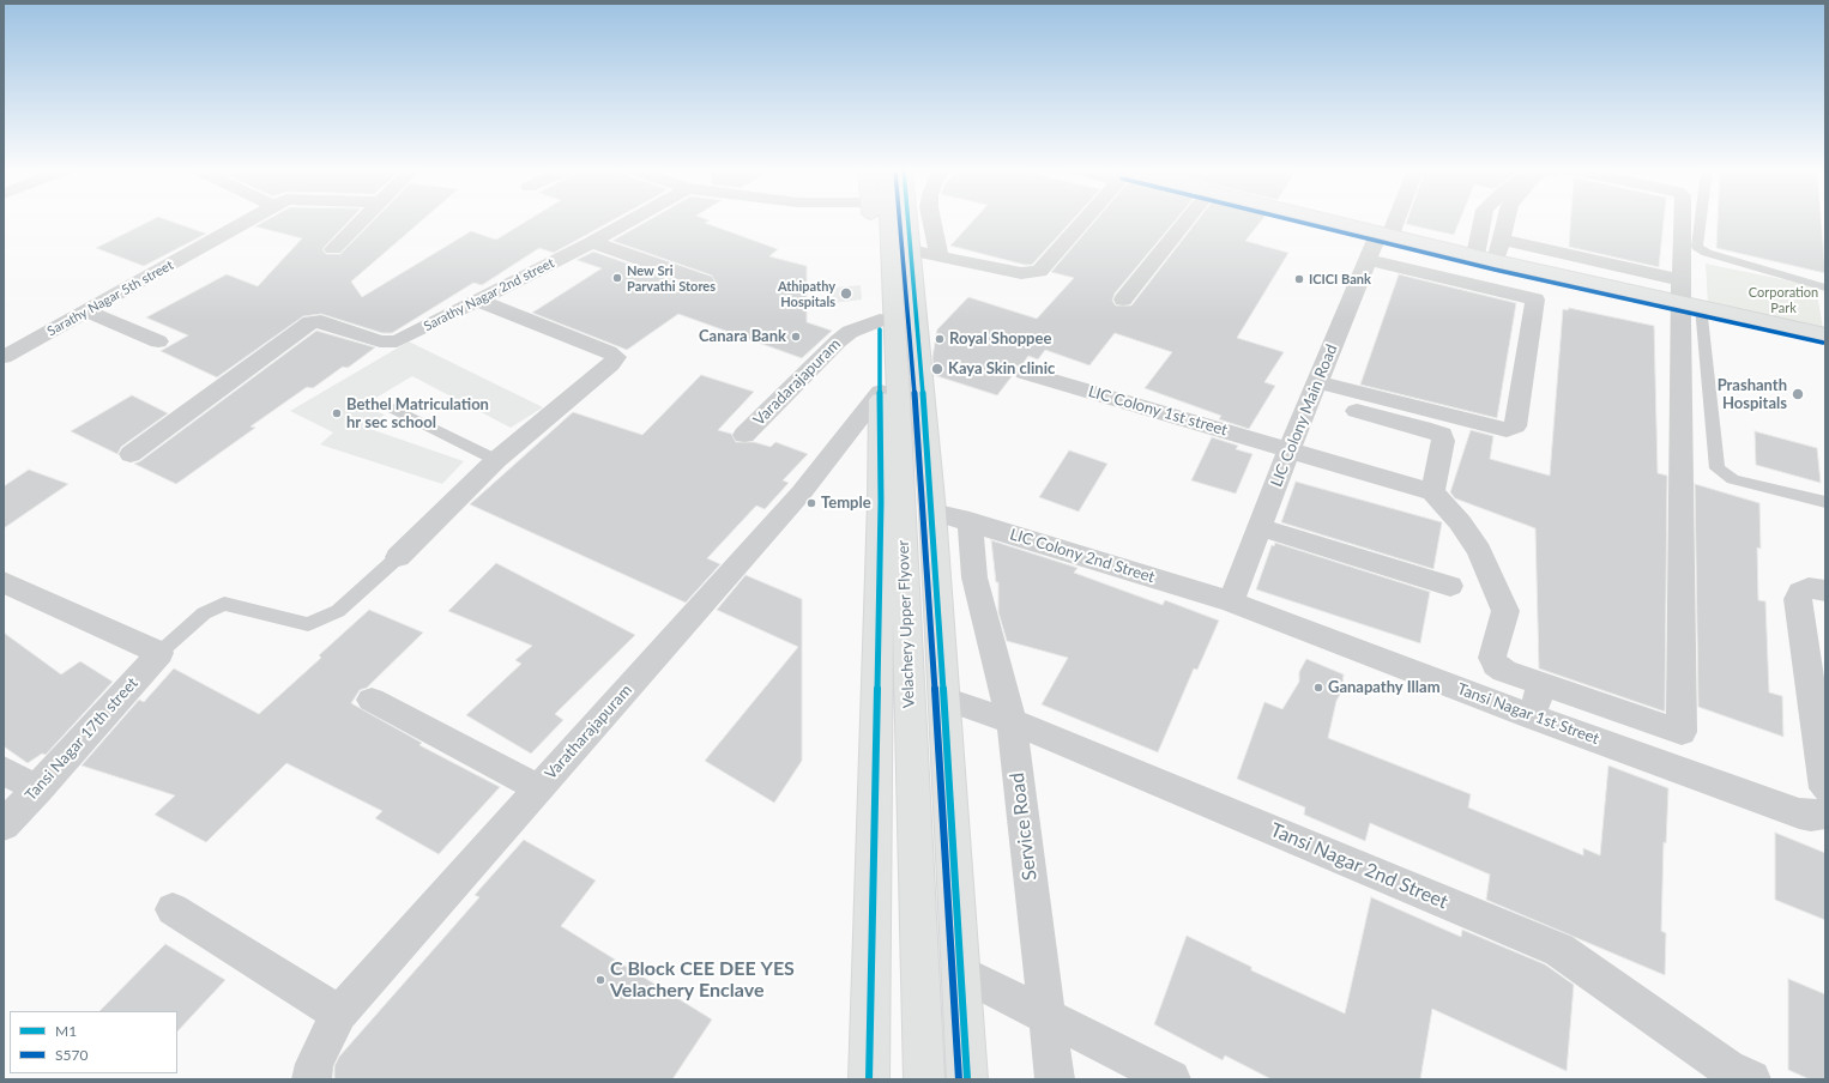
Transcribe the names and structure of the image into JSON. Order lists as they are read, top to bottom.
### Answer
{
  "streets": {
    "main road": ["Velachery Upper Flyover"],
    "street": [
      "Sarathy Nagar 2nd street",
      "Sarathy Nagar 5th street",
      "Varadarajapuram",
      "LIC Colony 1st street",
      "LIC Colony Main Road",
      "LIC Colony 2nd Street",
      "Tansi Nagar 1st Street",
      "Varatharajapuram",
      "Tansi Nagar 17th street",
      "Service Road",
      "Tansi Nagar 2nd Street"
    ]
  },
  "crossings": [
    ["LIC Colony 1st street", "LIC Colony Main Road"],
    ["LIC Colony Main Road", "LIC Colony 2nd Street"],
    ["LIC Colony Main Road", "Tansi Nagar 1st Street"],
    ["LIC Colony 2nd Street", "Tansi Nagar 1st Street"],
    ["LIC Colony 2nd Street", "Service Road"],
    ["Service Road", "Tansi Nagar 2nd Street"]
  ],
  "parks": ["Corporation Park"],
  "places": [
    "New Sri Parvathi Stores",
    "ICICI Bank",
    "Athipathy Hospitals",
    "Canara Bank",
    "Royal Shoppee",
    "Kaya Skin clinic",
    "Prashanth Hospitals",
    "Bethel Matriculation hr sec school",
    "Temple",
    "Ganapathy Illam",
    "C Block CEE DEE YES Velachery Enclave"
  ],
  "lines": ["transit line M1", "transit line S570"],
  "legend": ["M1", "S570"]
}
